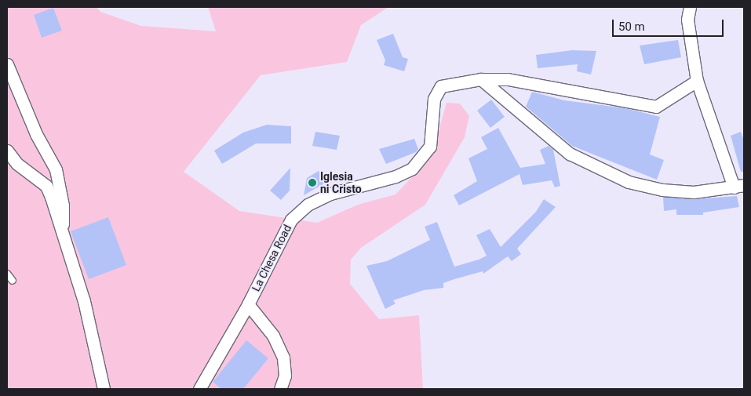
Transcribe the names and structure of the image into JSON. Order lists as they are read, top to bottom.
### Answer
{
  "streets": {
    "street": ["La Chesa Road"]
  },
  "places": ["Iglesia ni Cristo"],
  "scale_bar": "50 m"
}
